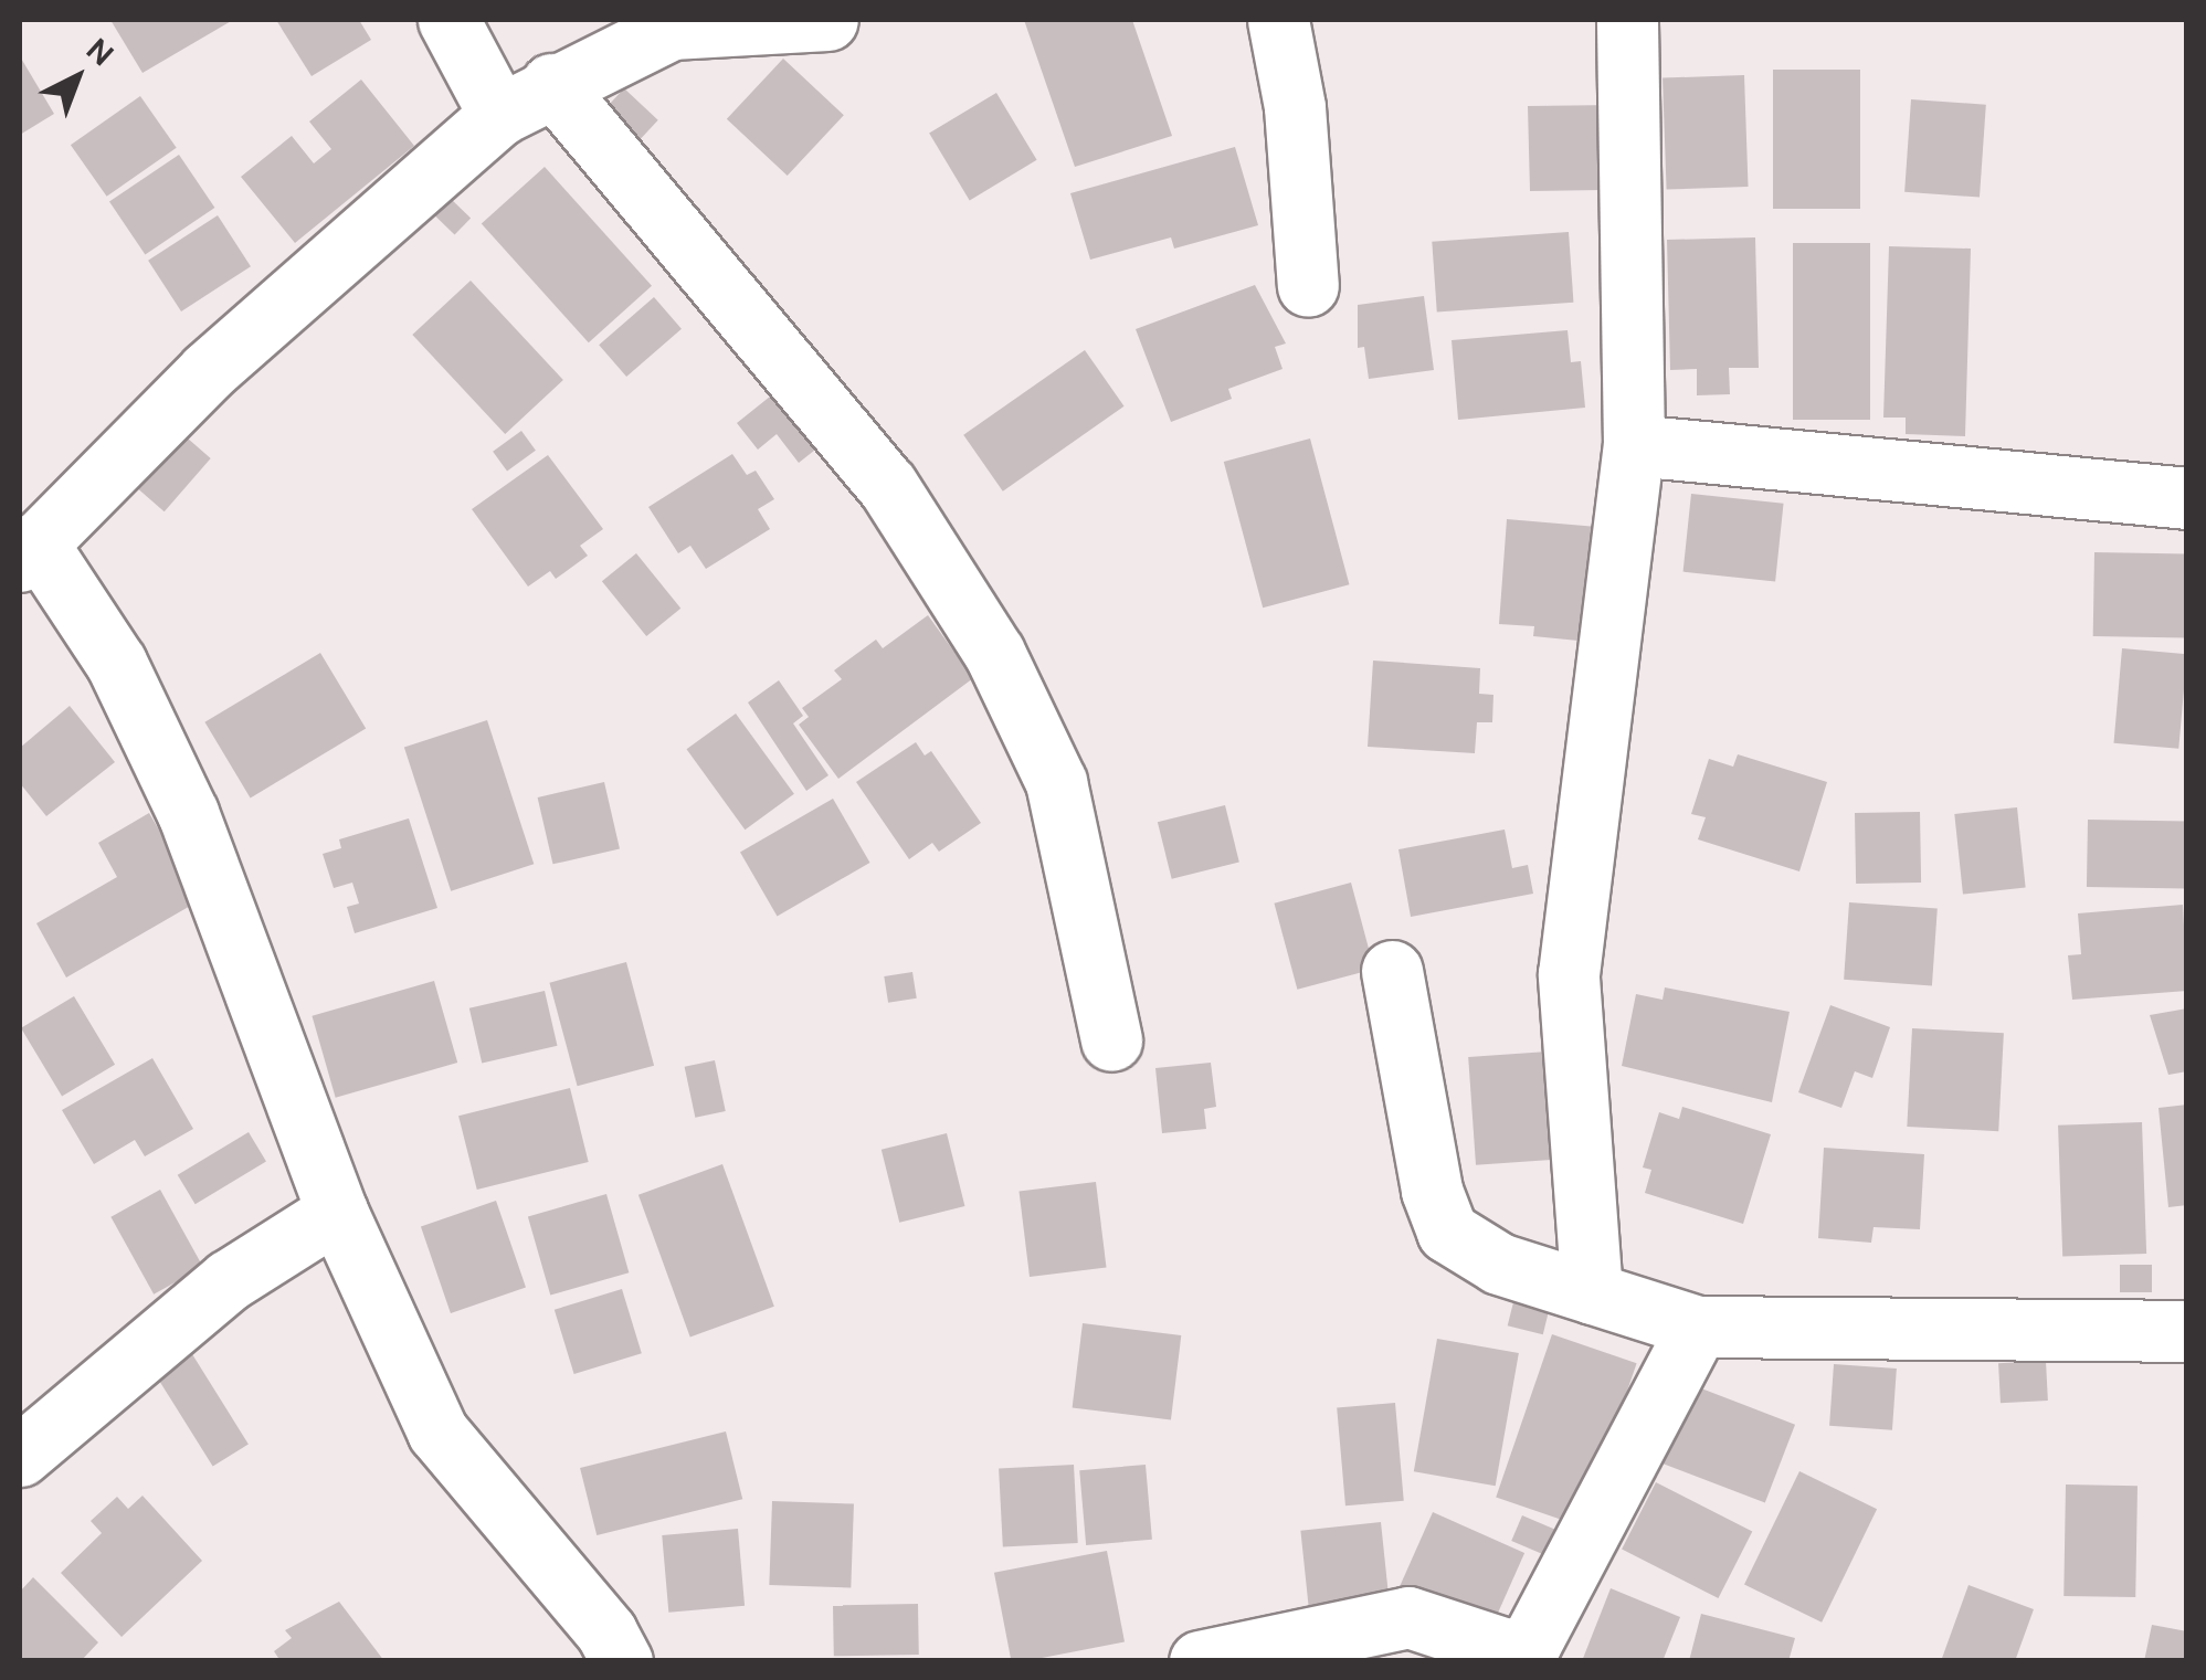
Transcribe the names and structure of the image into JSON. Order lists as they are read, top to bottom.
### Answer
{
  "north": "top right"
}
